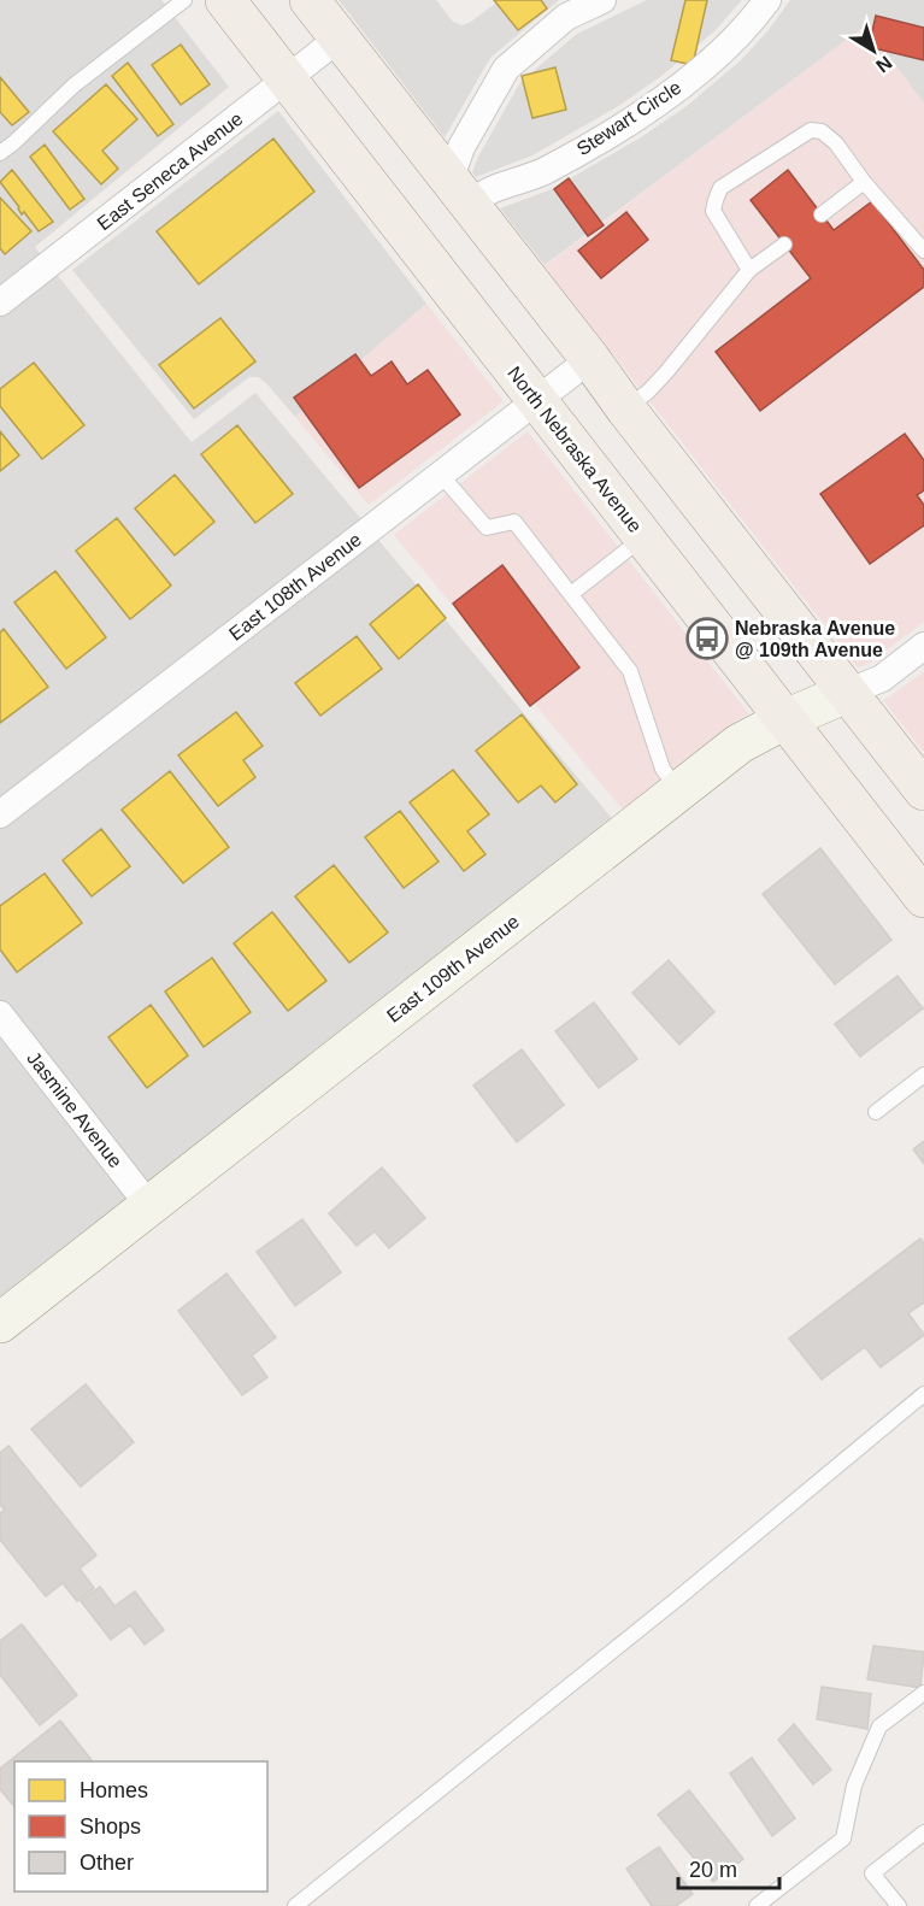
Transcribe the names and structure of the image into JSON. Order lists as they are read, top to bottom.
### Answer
{
  "streets": {
    "main road": ["North Nebraska Avenue"],
    "street": [
      "Stewart Circle",
      "East Seneca Avenue",
      "East 108th Avenue",
      "East 109th Avenue",
      "Jasmine Avenue"
    ]
  },
  "crossings": [
    ["East Seneca Avenue", "North Nebraska Avenue"],
    ["North Nebraska Avenue", "East 108th Avenue"],
    ["North Nebraska Avenue", "East 109th Avenue"],
    ["East 109th Avenue", "Jasmine Avenue"]
  ],
  "places": {
    "bus stop": ["Nebraska Avenue @ 109th Avenue"]
  },
  "legend": ["Homes", "Shops", "Other"],
  "scale_bar": "20 m",
  "north": "bottom right"
}
